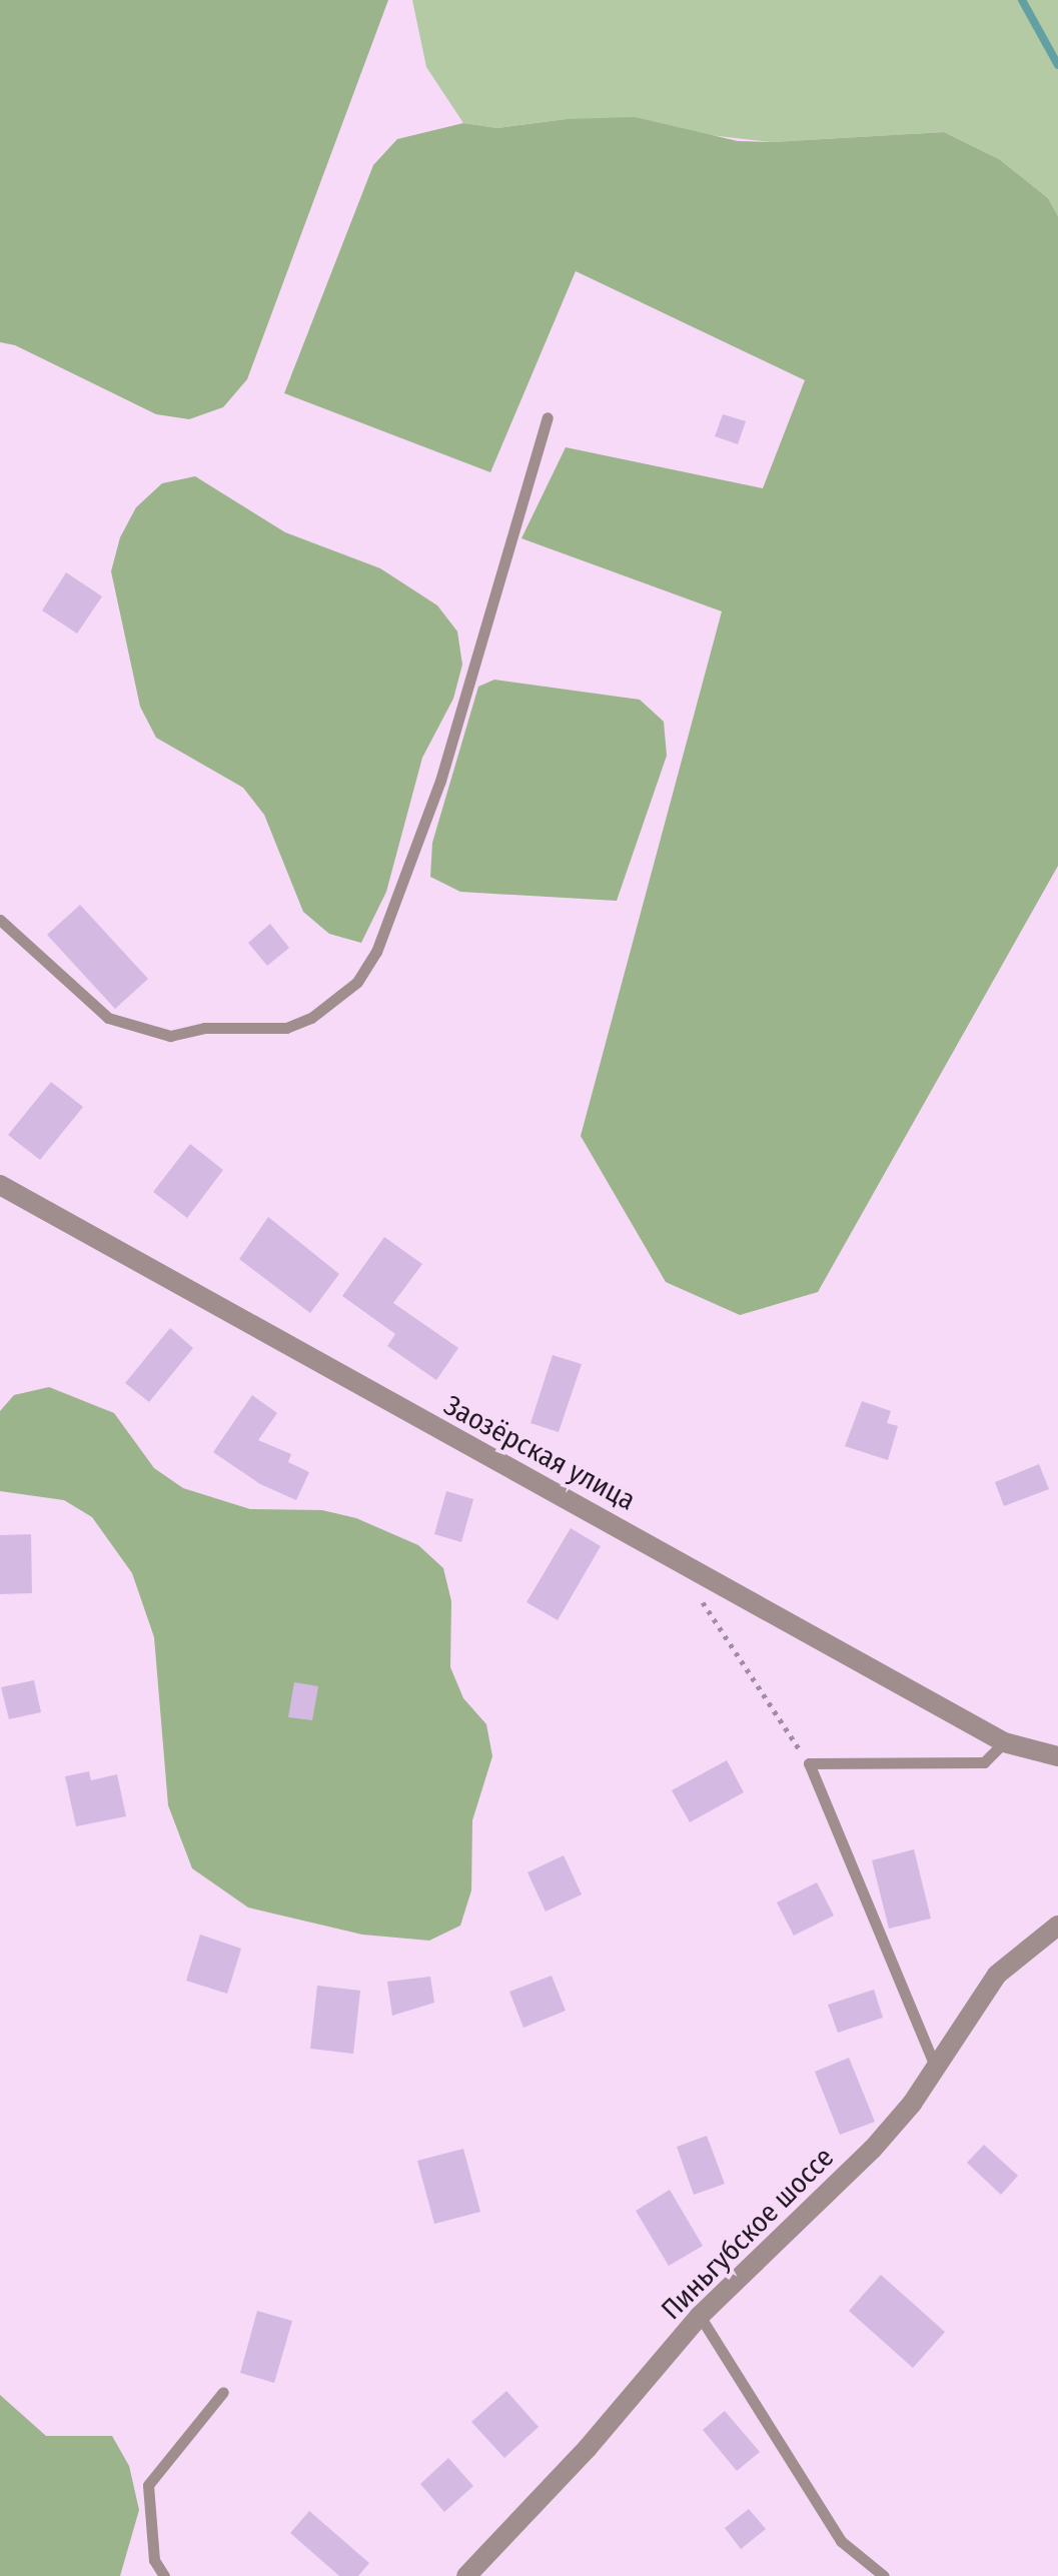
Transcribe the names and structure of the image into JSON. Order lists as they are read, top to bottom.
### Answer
{
  "streets": {
    "street": ["Заозёрская улица", "Пиньгубское шоссе"]
  }
}
